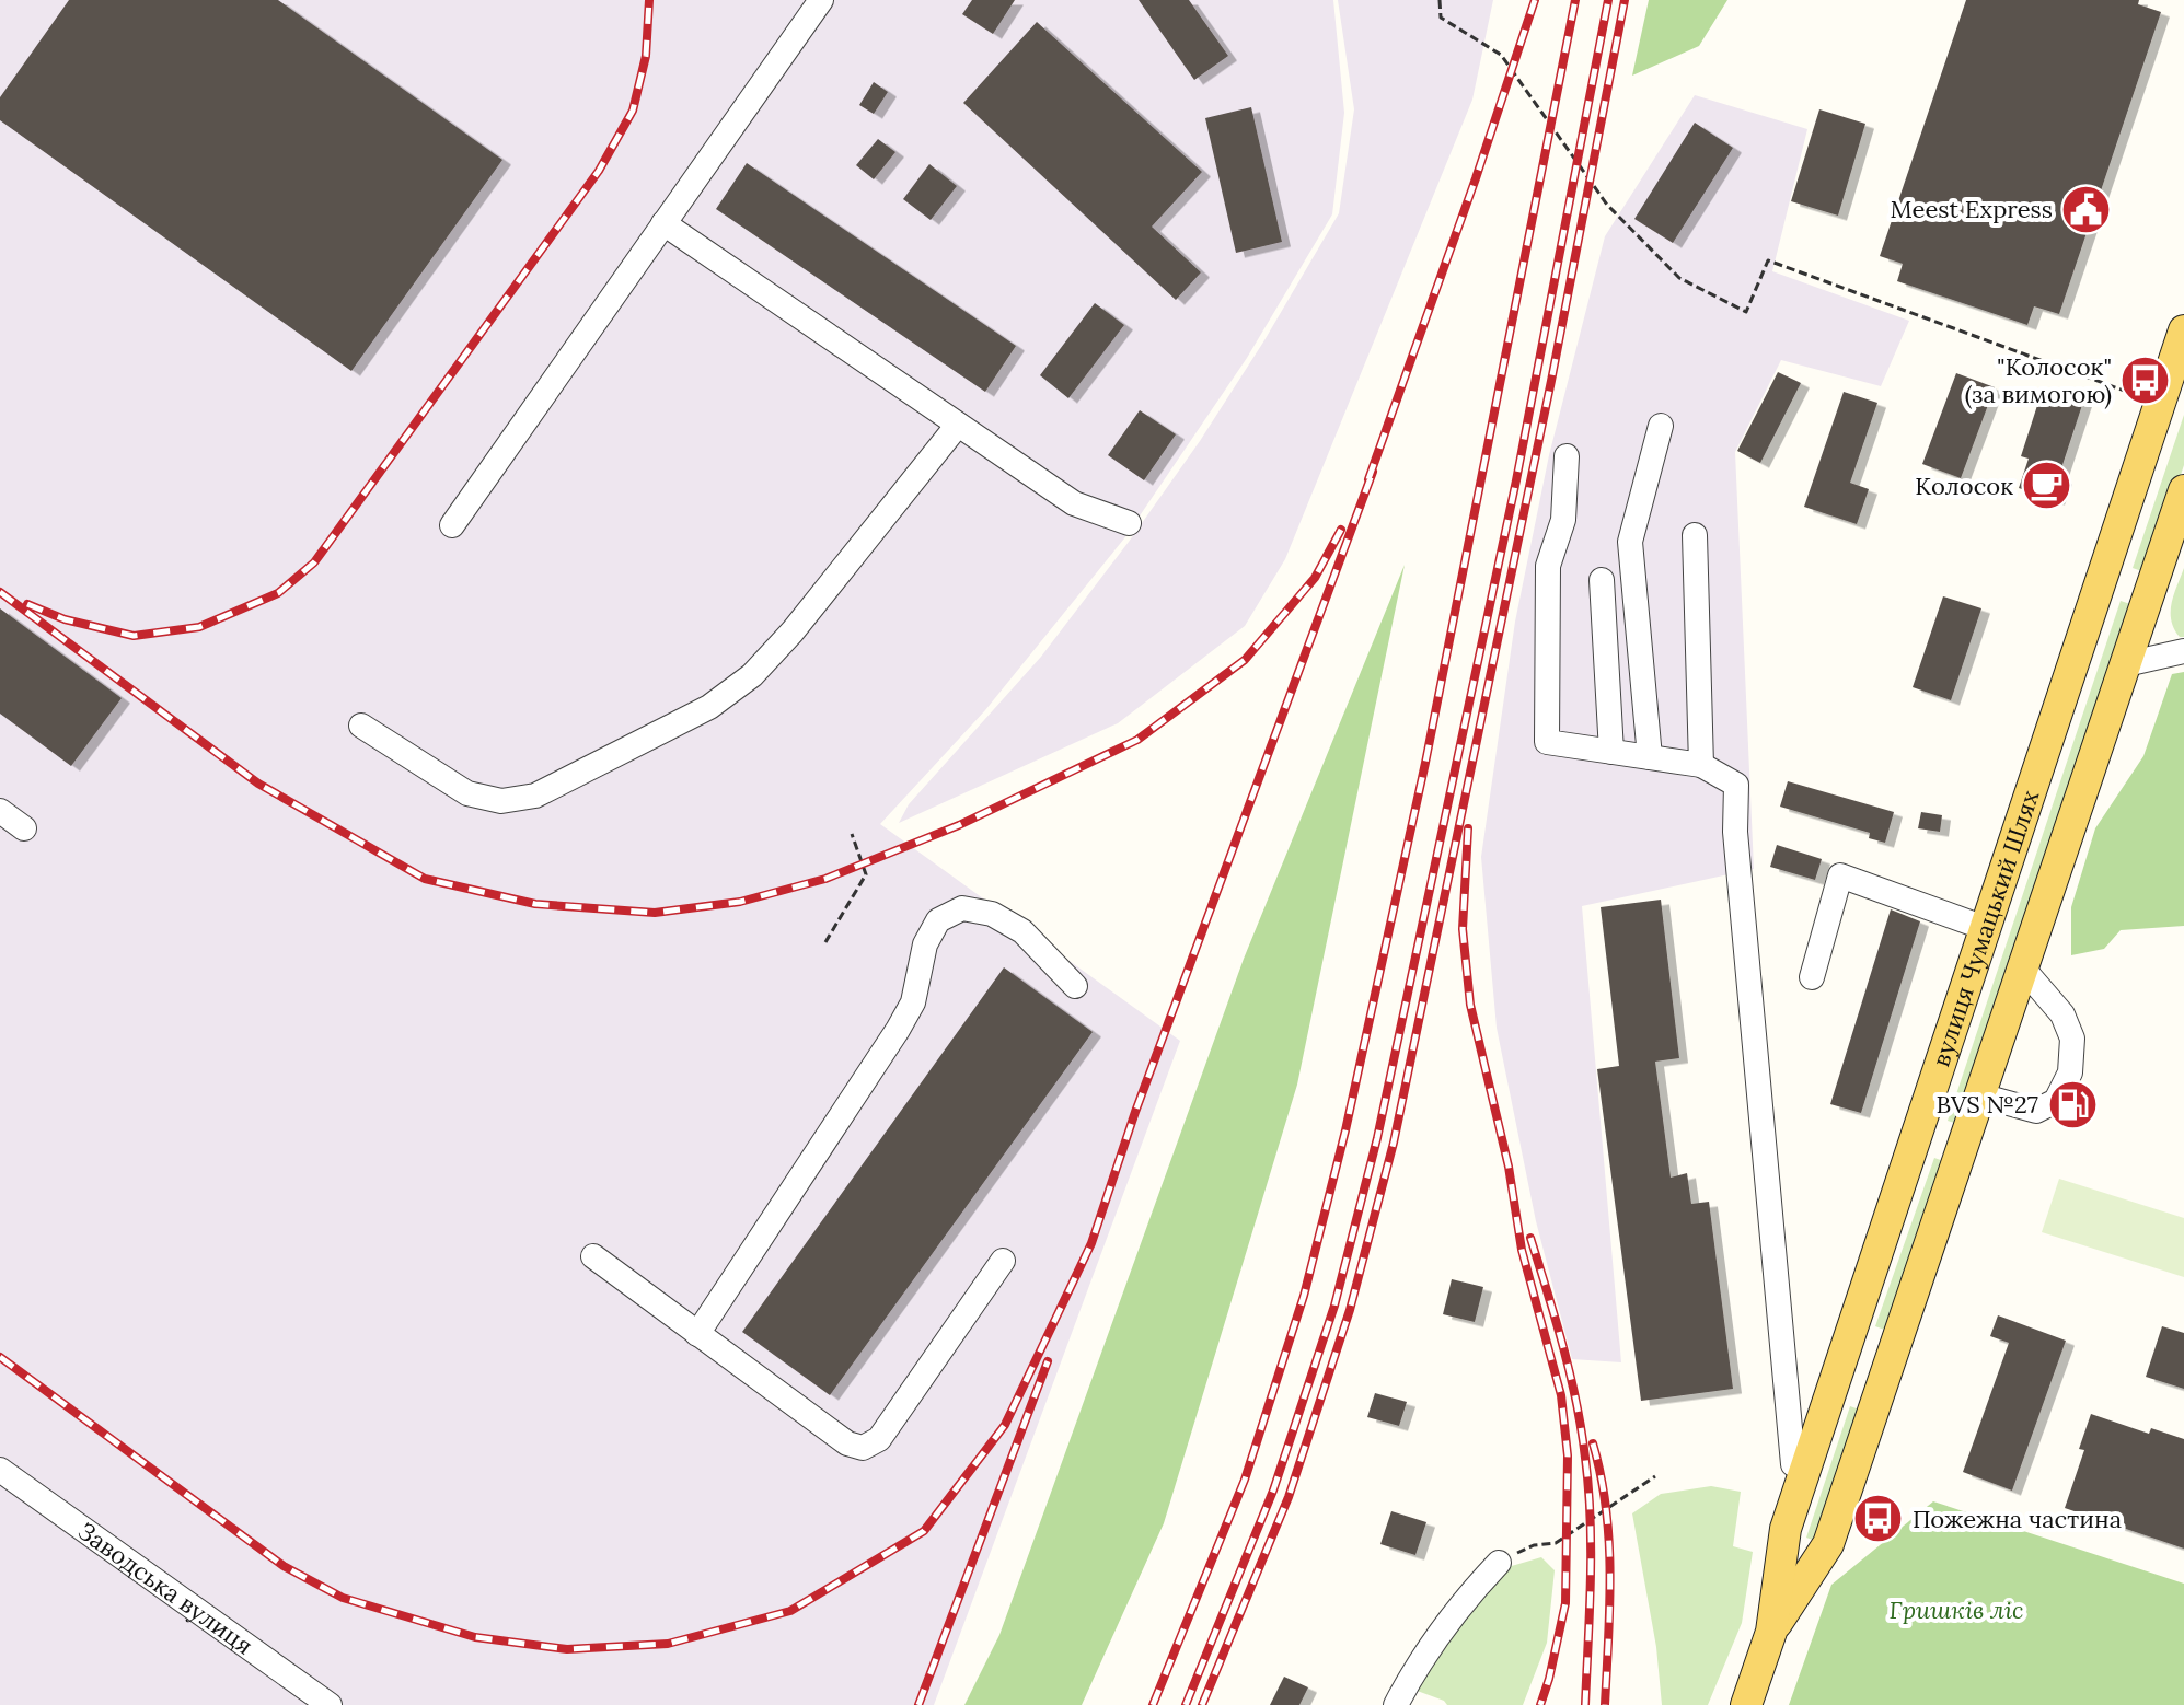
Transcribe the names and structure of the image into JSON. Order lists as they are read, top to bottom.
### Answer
{
  "streets": {
    "main road": ["вулиця Чумацький Шлях"],
    "street": ["Заводська вулиця"]
  },
  "parks": ["Гришків ліс"],
  "places": {
    "public building": ["Meest Express"],
    "bus stop": ["\"Колосок\" (за вимогою)", "Пожежна частина"],
    "cafe": ["Колосок"],
    "fuel station": ["BVS №27"]
  }
}
